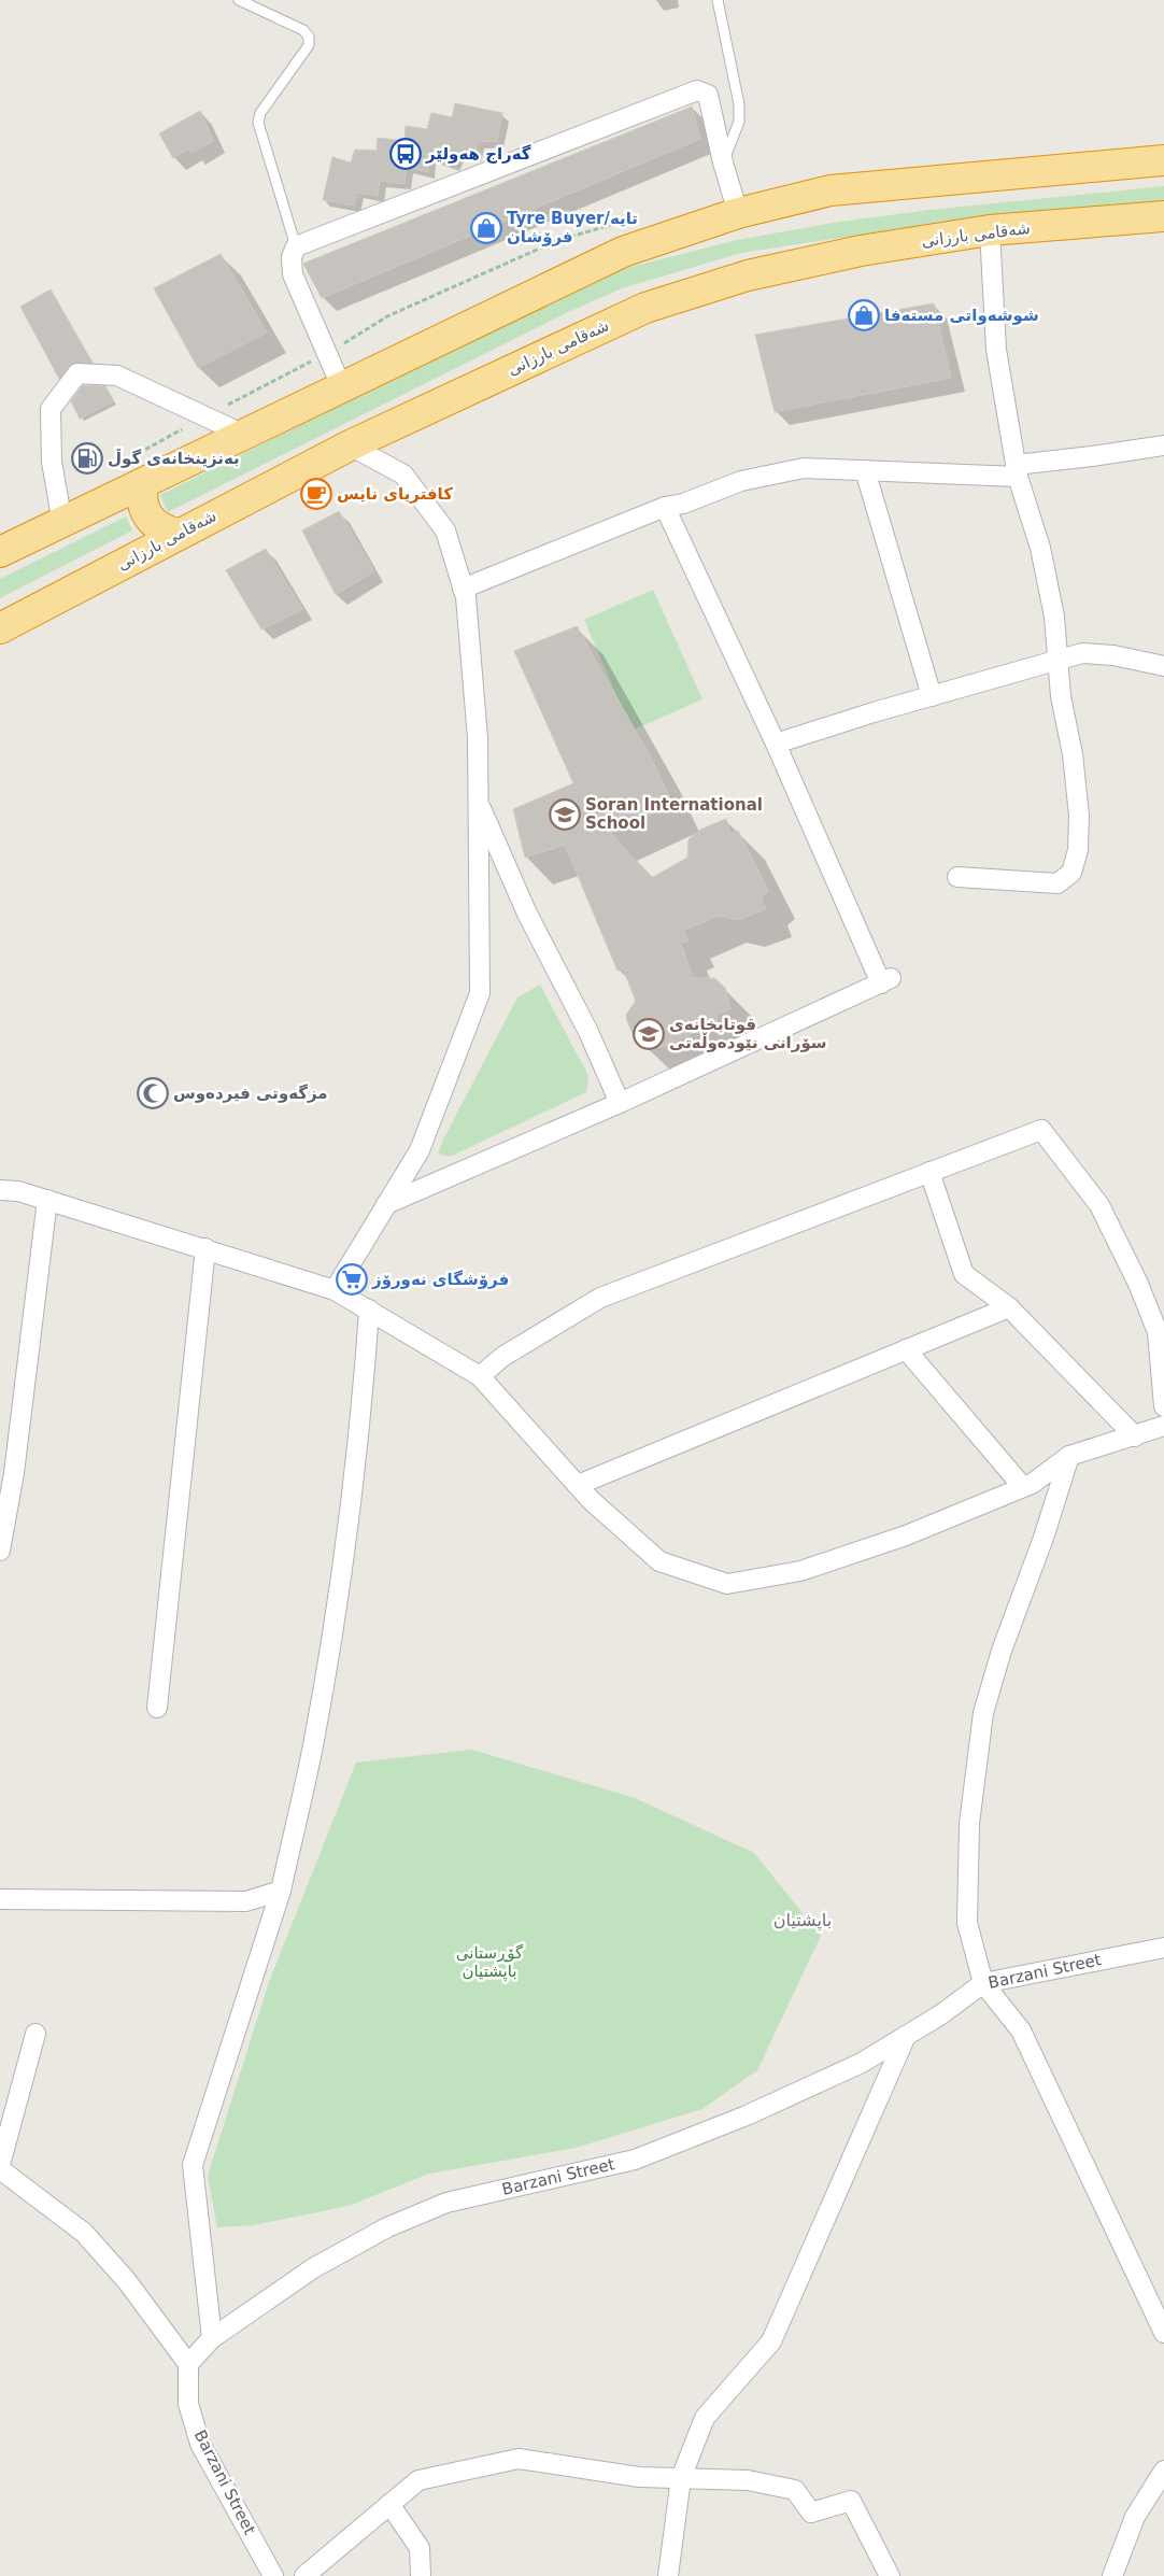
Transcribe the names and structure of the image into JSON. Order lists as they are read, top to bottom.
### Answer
{
  "streets": {
    "highway": ["شەقامی بارزانی"],
    "street": ["Barzani Street"]
  },
  "districts": ["باپشتیان"],
  "parks": ["گۆڕستانی باپشتیان"],
  "places": {
    "bus stop": ["گەراج هەولێر"],
    "shop": ["Tyre Buyer/تایە فرۆشان", "شوشەواتی مستەفا"],
    "fuel station": ["بەنزینخانەی گوڵ"],
    "cafe": ["کافتریای نایس"],
    "school or university": ["Soran International School", "قوتابخانەی سۆرانی نێودەوڵەتی"],
    "mosque": ["مزگەوتی فیردەوس"],
    "supermarket": ["فرۆشگای نەورۆز"]
  }
}
